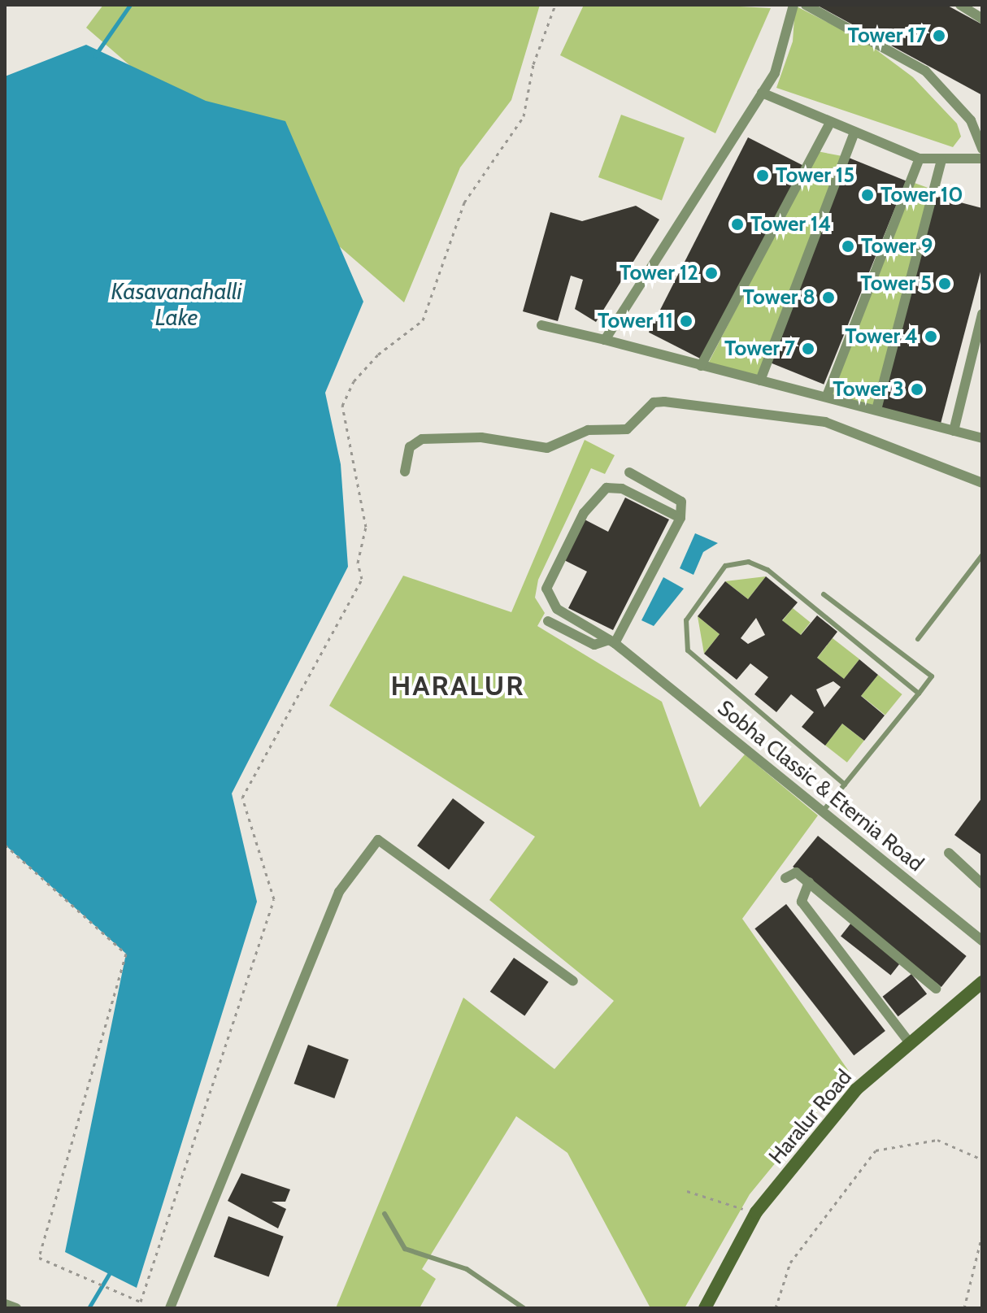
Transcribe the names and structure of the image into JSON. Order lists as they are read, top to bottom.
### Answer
{
  "streets": {
    "street": ["Sobha Classic & Eternia Road", "Haralur Road"]
  },
  "districts": ["HARALUR"],
  "water": ["Kasavanahalli Lake"],
  "places": [
    "Tower 17",
    "Tower 15",
    "Tower 10",
    "Tower 14",
    "Tower 9",
    "Tower 12",
    "Tower 5",
    "Tower 8",
    "Tower 11",
    "Tower 4",
    "Tower 7",
    "Tower 3"
  ]
}
